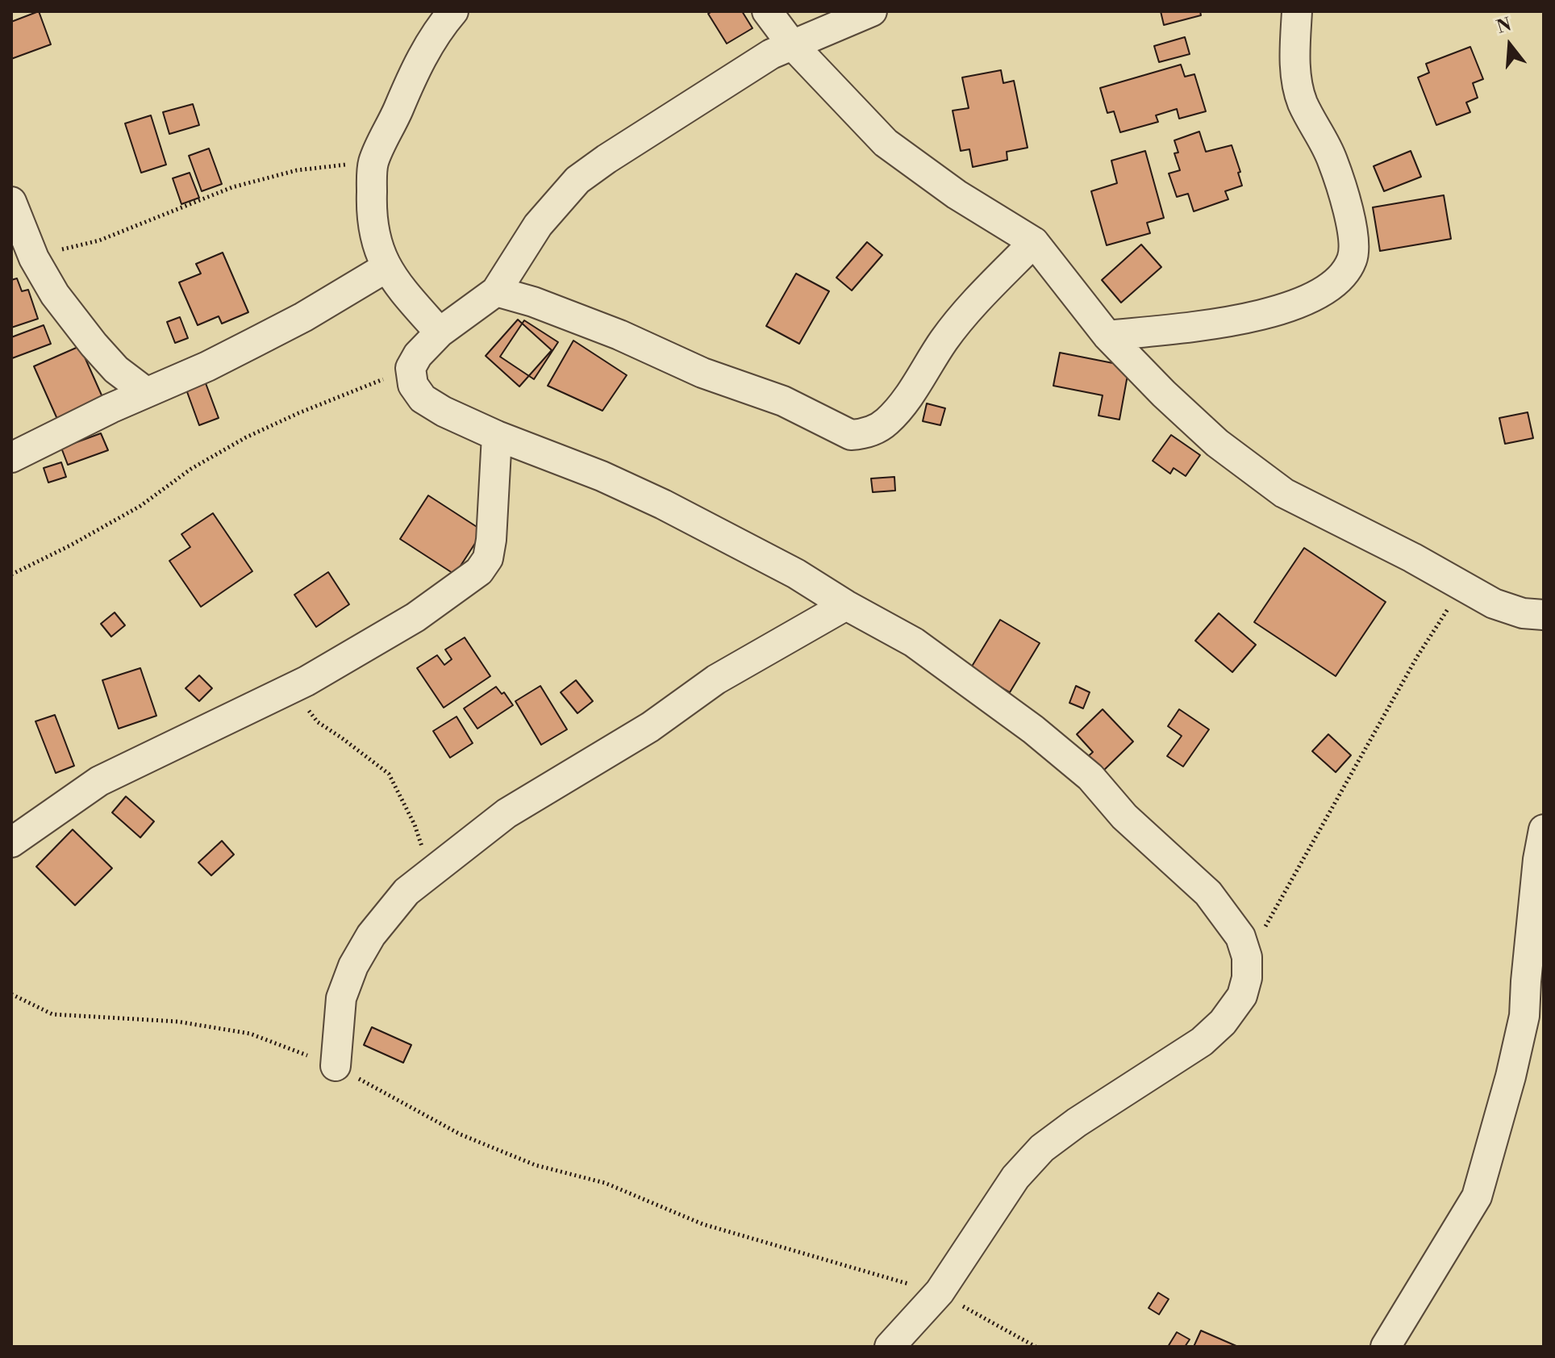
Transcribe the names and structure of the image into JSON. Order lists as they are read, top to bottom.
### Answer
{
  "north": "top"
}
